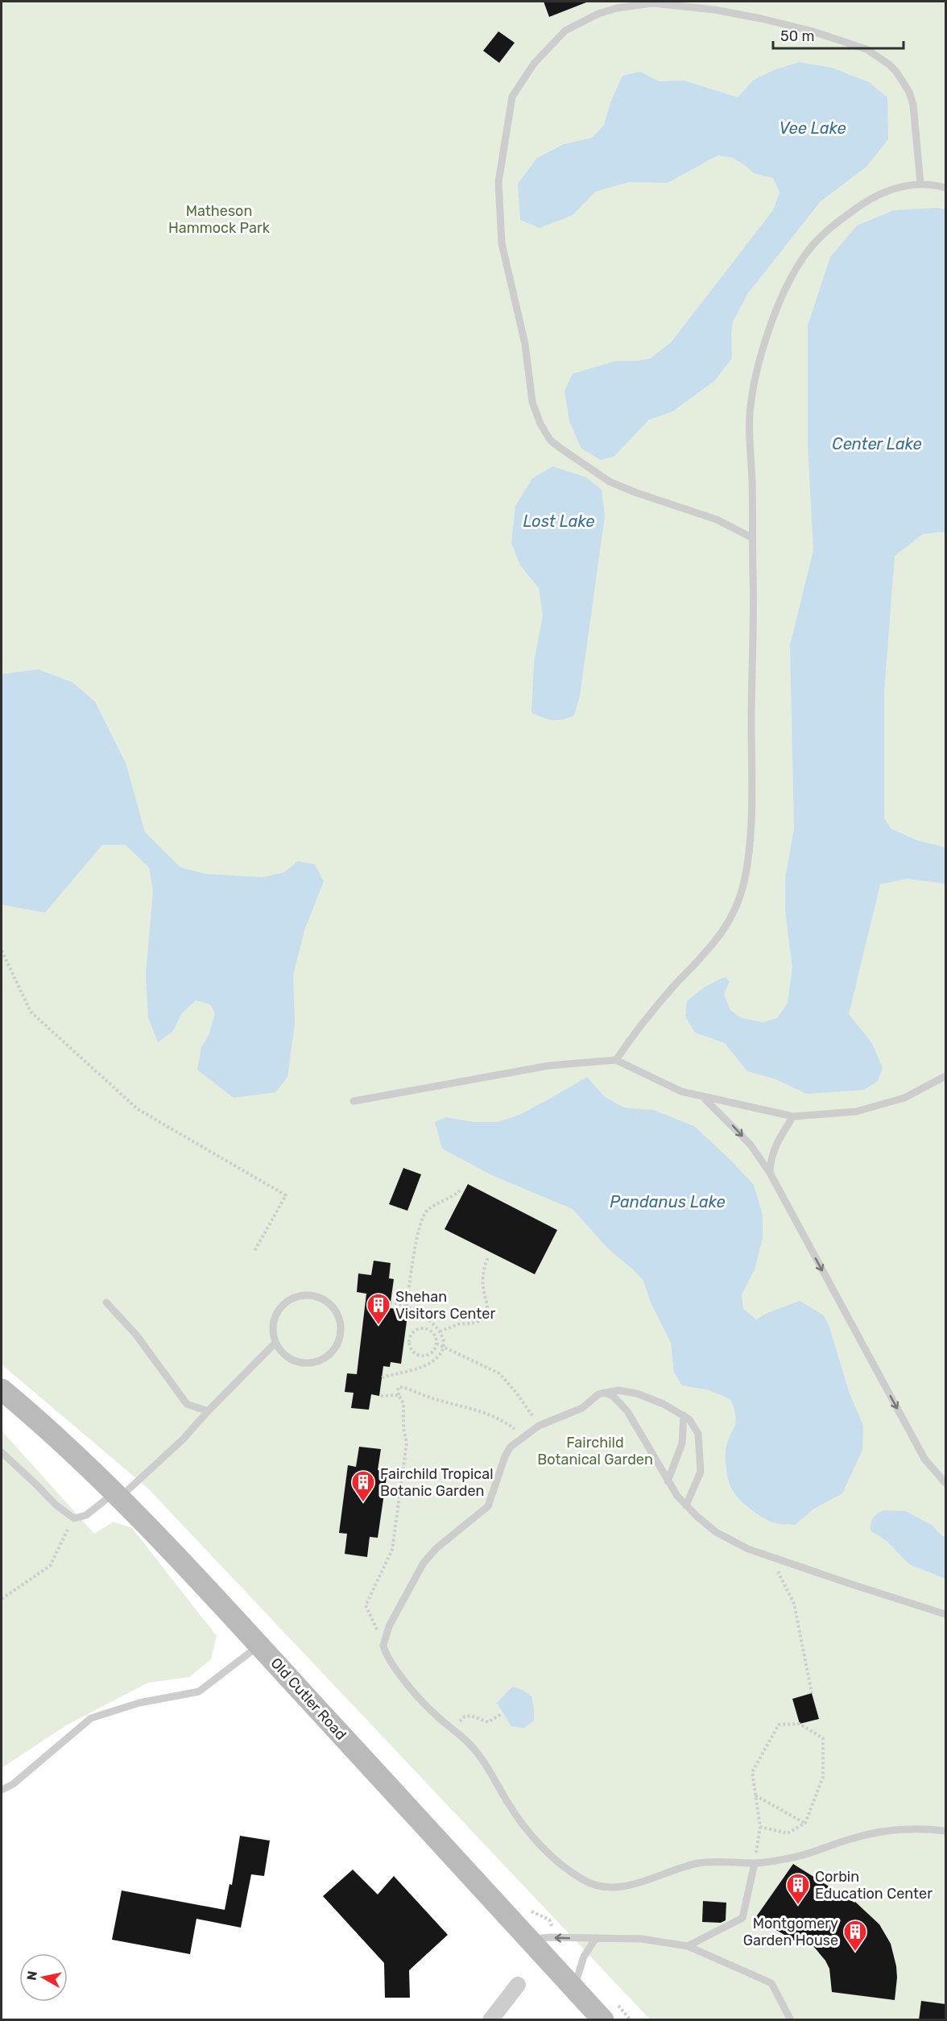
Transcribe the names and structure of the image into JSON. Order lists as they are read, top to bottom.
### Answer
{
  "streets": {
    "main road": ["Old Cutler Road"]
  },
  "water": [
    "Vee Lake",
    "Center Lake",
    "Lost Lake",
    "Pandanus Lake"
  ],
  "parks": ["Matheson Hammock Park", "Fairchild Botanical Garden"],
  "places": {
    "building": [
      "Shehan Visitors Center",
      "Fairchild Tropical Botanic Garden",
      "Corbin Education Center",
      "Montgomery Garden House"
    ]
  },
  "scale_bar": "50 m",
  "north": "left"
}
